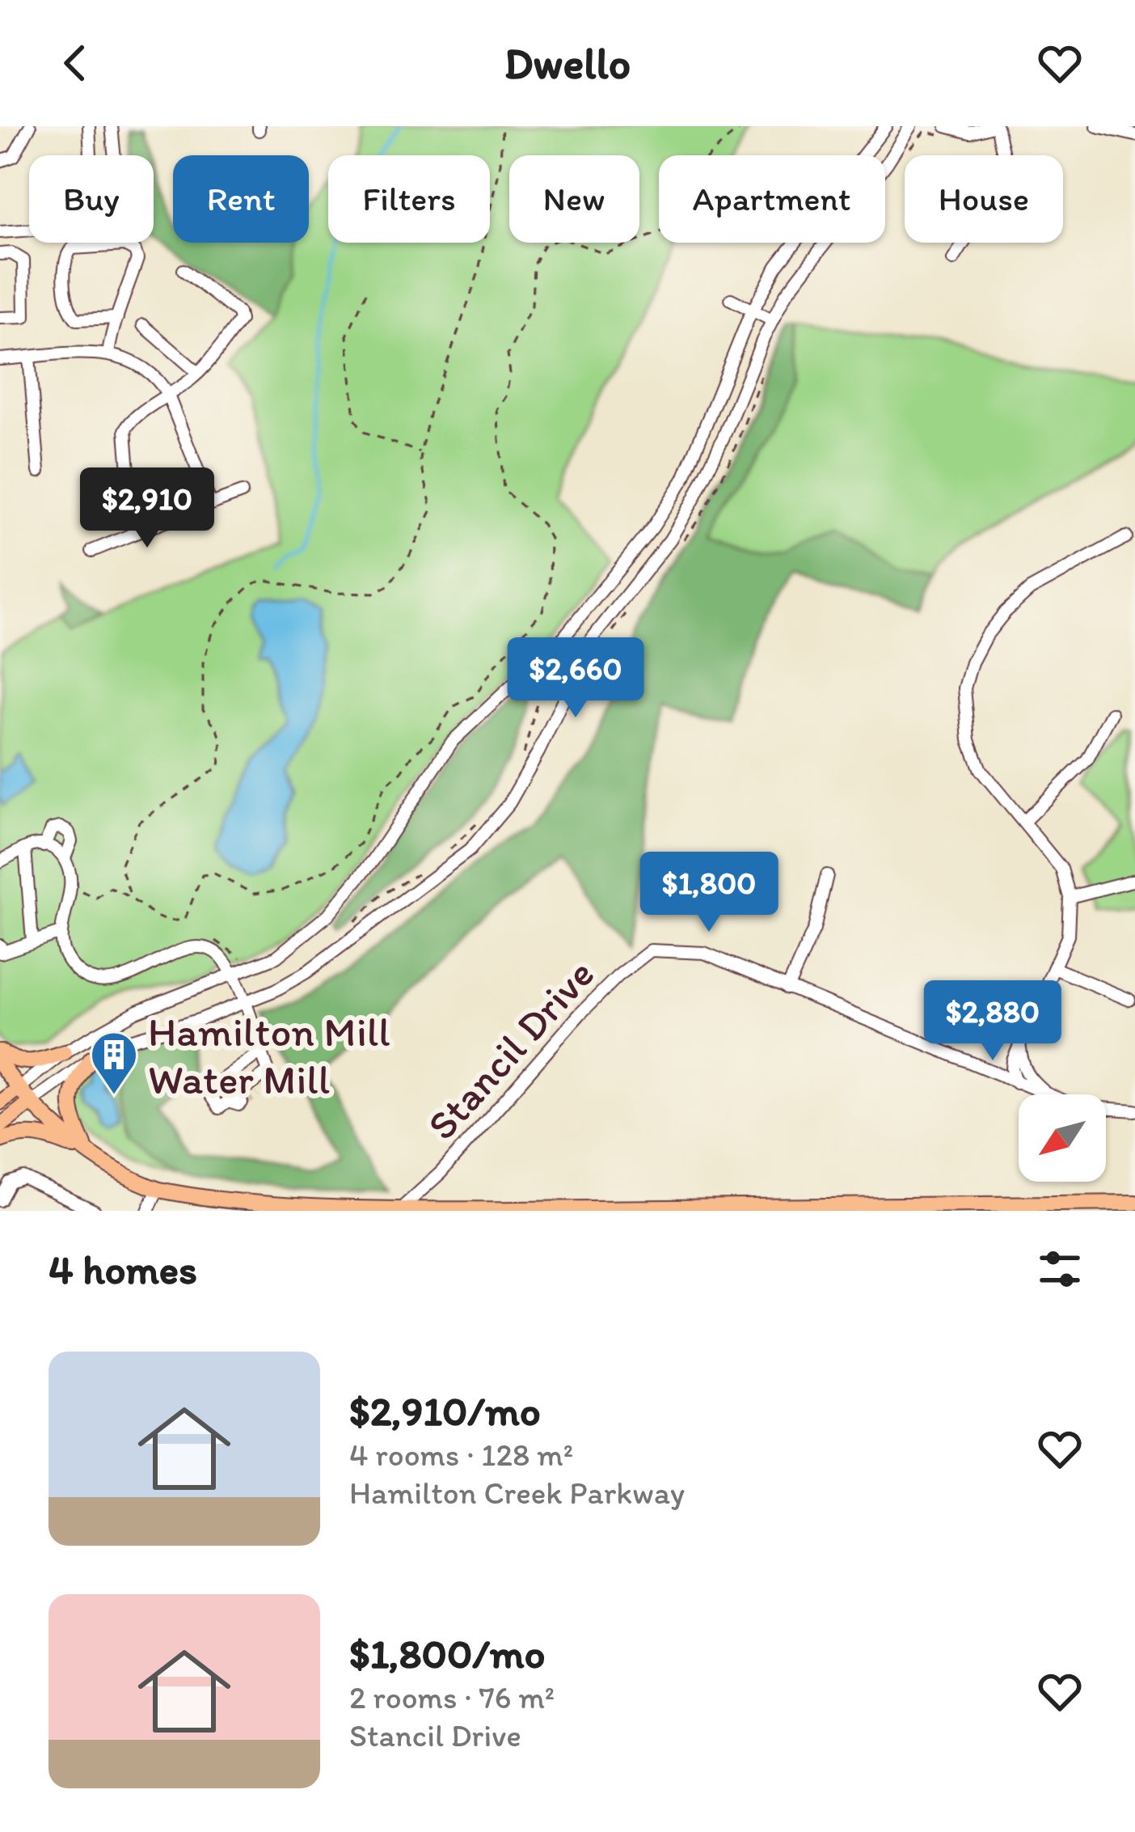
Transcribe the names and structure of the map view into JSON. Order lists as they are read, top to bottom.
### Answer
{
  "streets": {
    "street": ["Stancil Drive"]
  },
  "places": {
    "building": ["Hamilton Mill Water Mill"]
  },
  "north": "bottom left",
  "page": {
    "header": "Dwello",
    "chip": [
      "Buy",
      "Rent",
      "Filters",
      "New",
      "Apartment",
      "House"
    ],
    "price": [
      "$2,910",
      "$2,660",
      "$1,800",
      "$2,880"
    ],
    "heading": "4 homes",
    "list": [
      {
        "name": "$2,910/mo",
        "note": "4 rooms · 128 m² · Hamilton Creek Parkway"
      },
      {
        "name": "$1,800/mo",
        "note": "2 rooms · 76 m² · Stancil Drive"
      }
    ]
  }
}
